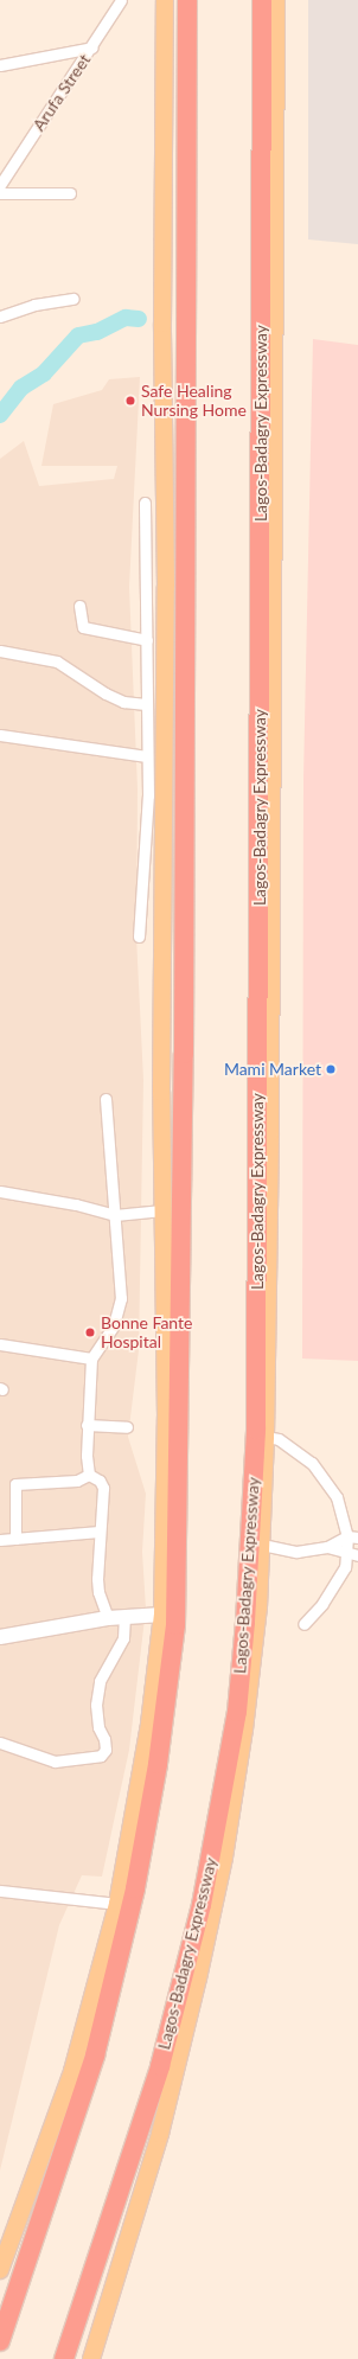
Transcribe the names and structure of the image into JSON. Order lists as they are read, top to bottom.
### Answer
{
  "streets": {
    "highway": ["Lagos-Badagry Expressway"],
    "street": ["Arufa Street"]
  },
  "places": ["Safe Healing Nursing Home", "Mami Market", "Bonne Fante Hospital"]
}
